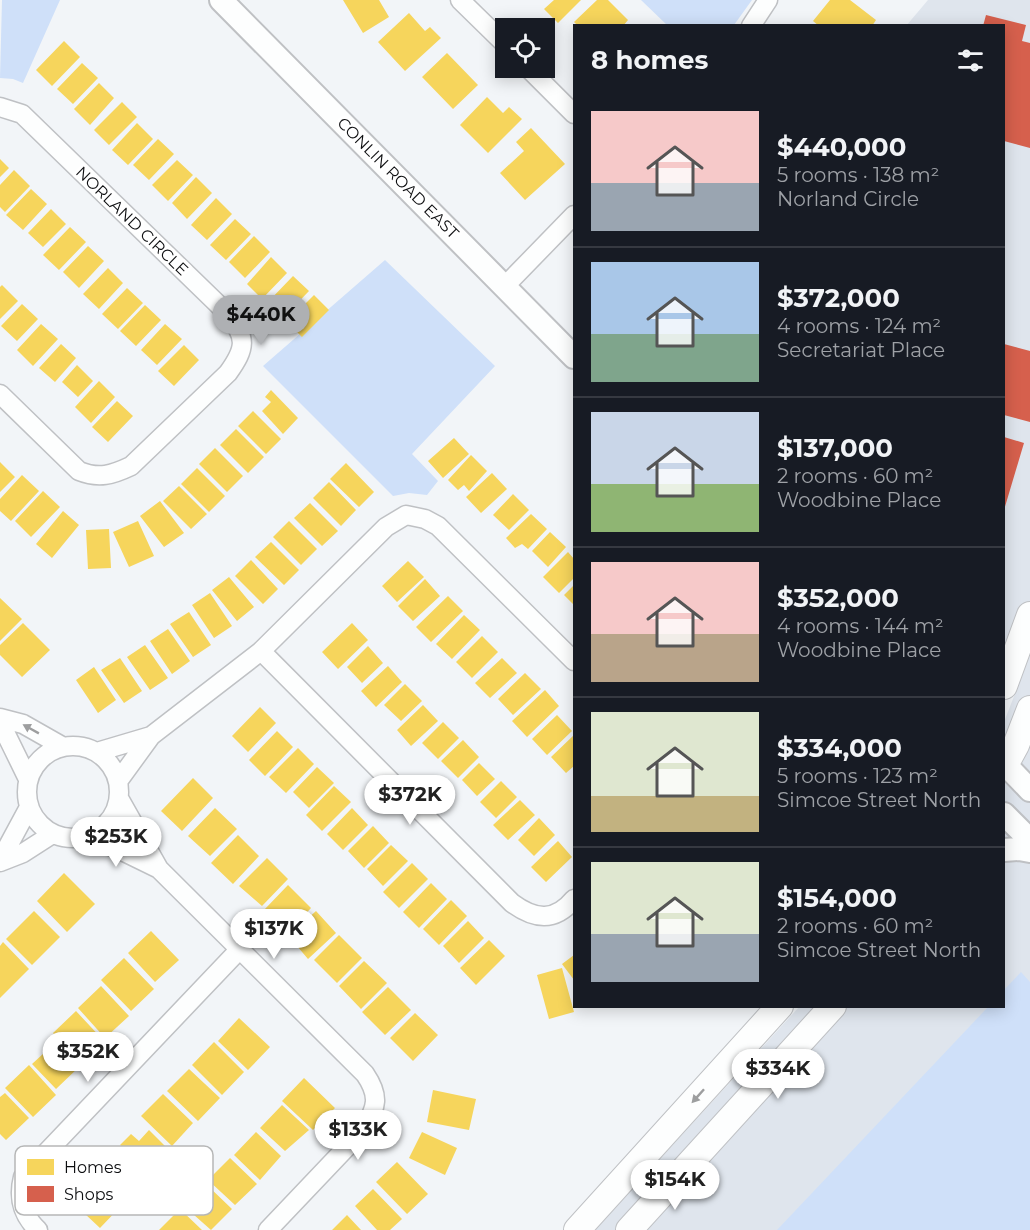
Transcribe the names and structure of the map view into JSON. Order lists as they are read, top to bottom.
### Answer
{
  "streets": {
    "street": ["CONLIN ROAD EAST", "NORLAND CIRCLE"]
  },
  "legend": ["Homes", "Shops"],
  "page": {
    "heading": "8 homes",
    "list": [
      {
        "name": "$440,000",
        "note": "5 rooms · 138 m² · Norland Circle"
      },
      {
        "name": "$372,000",
        "note": "4 rooms · 124 m² · Secretariat Place"
      },
      {
        "name": "$137,000",
        "note": "2 rooms · 60 m² · Woodbine Place"
      },
      {
        "name": "$352,000",
        "note": "4 rooms · 144 m² · Woodbine Place"
      },
      {
        "name": "$334,000",
        "note": "5 rooms · 123 m² · Simcoe Street North"
      },
      {
        "name": "$154,000",
        "note": "2 rooms · 60 m² · Simcoe Street North"
      }
    ],
    "price": [
      "$440K",
      "$372K",
      "$253K",
      "$137K",
      "$352K",
      "$334K",
      "$133K",
      "$154K"
    ]
  }
}
